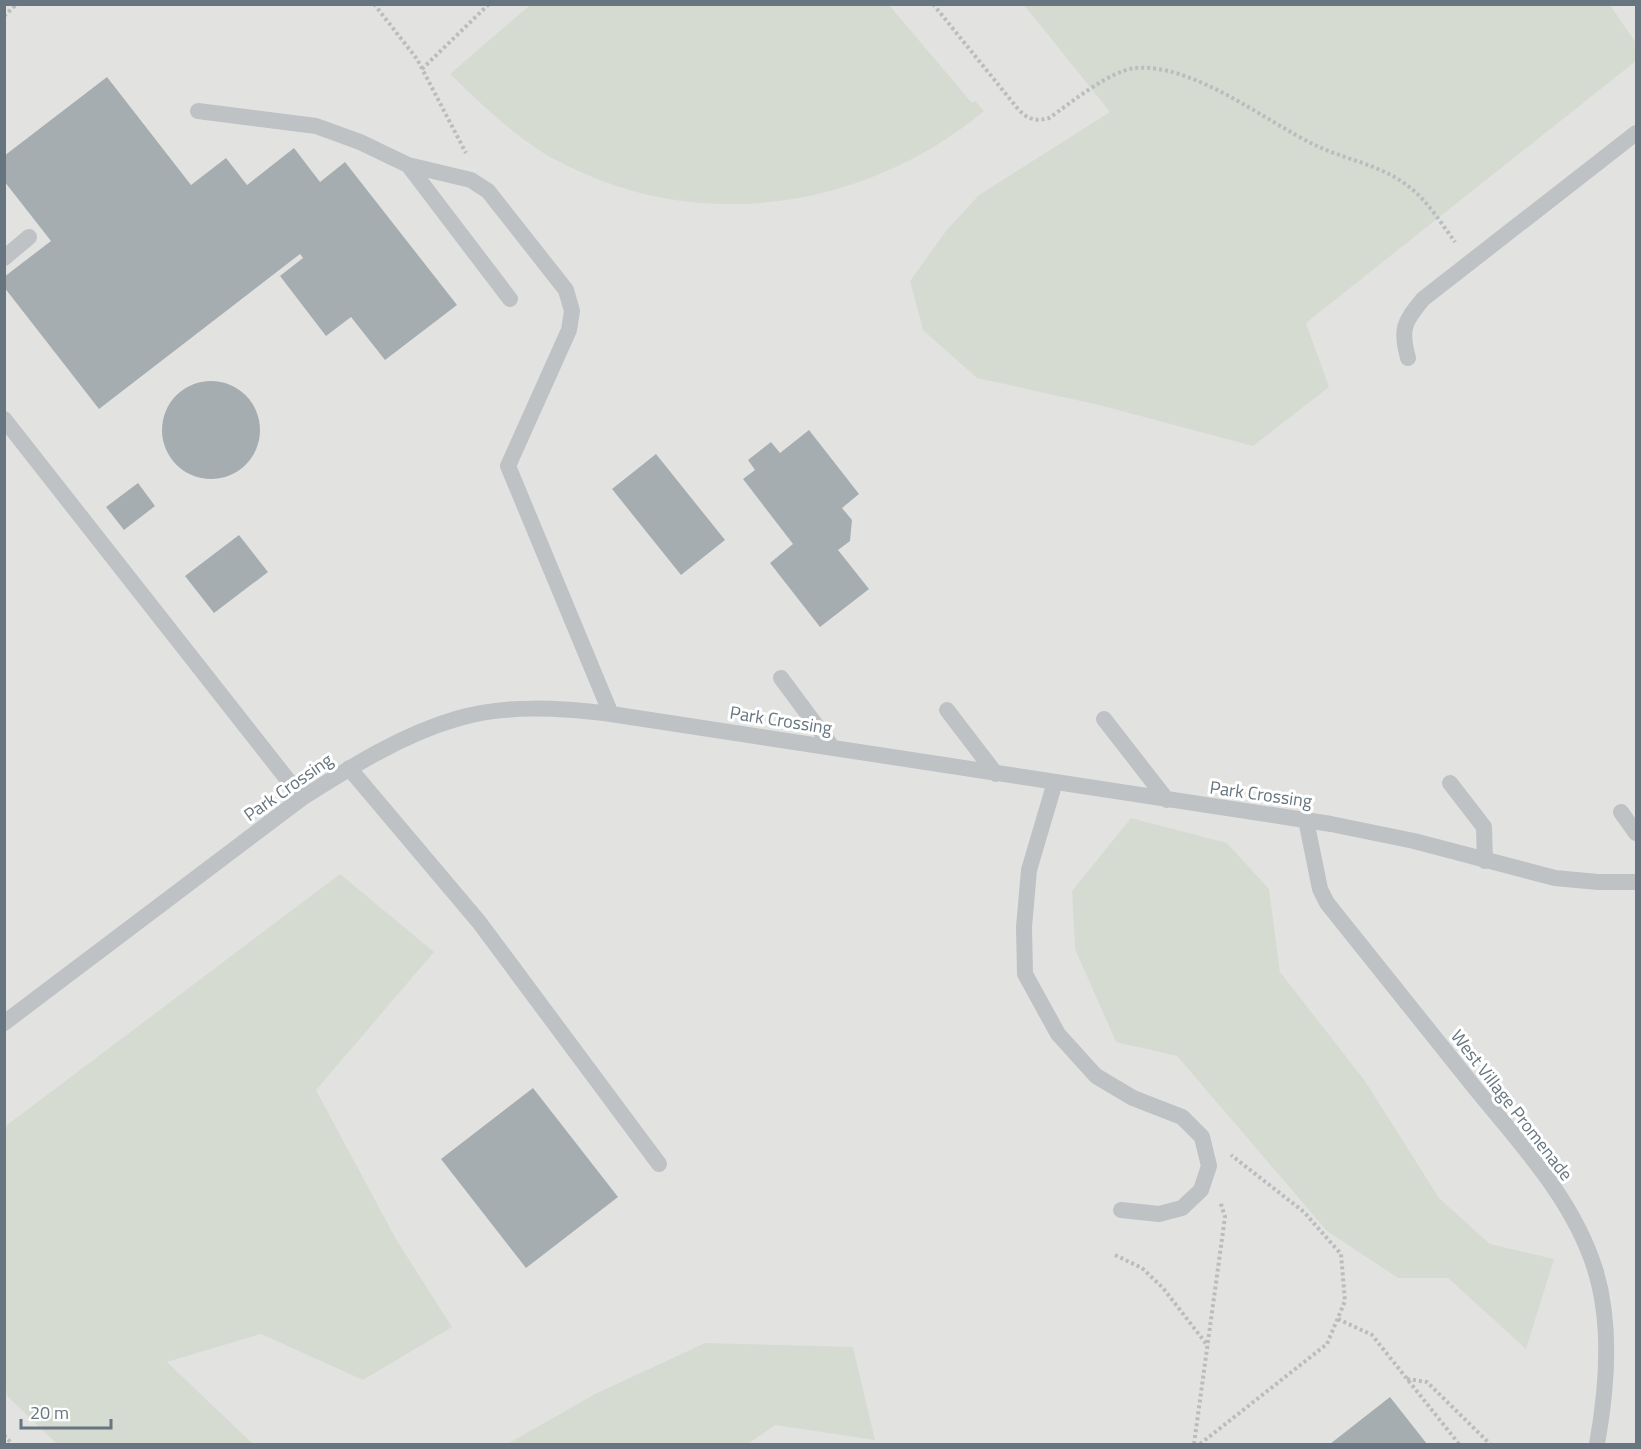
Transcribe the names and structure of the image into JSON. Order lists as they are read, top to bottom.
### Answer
{
  "streets": {
    "lane": ["Park Crossing", "West Village Promenade"]
  },
  "crossings": [
    ["Park Crossing", "West Village Promenade"]
  ],
  "scale_bar": "20 m"
}
